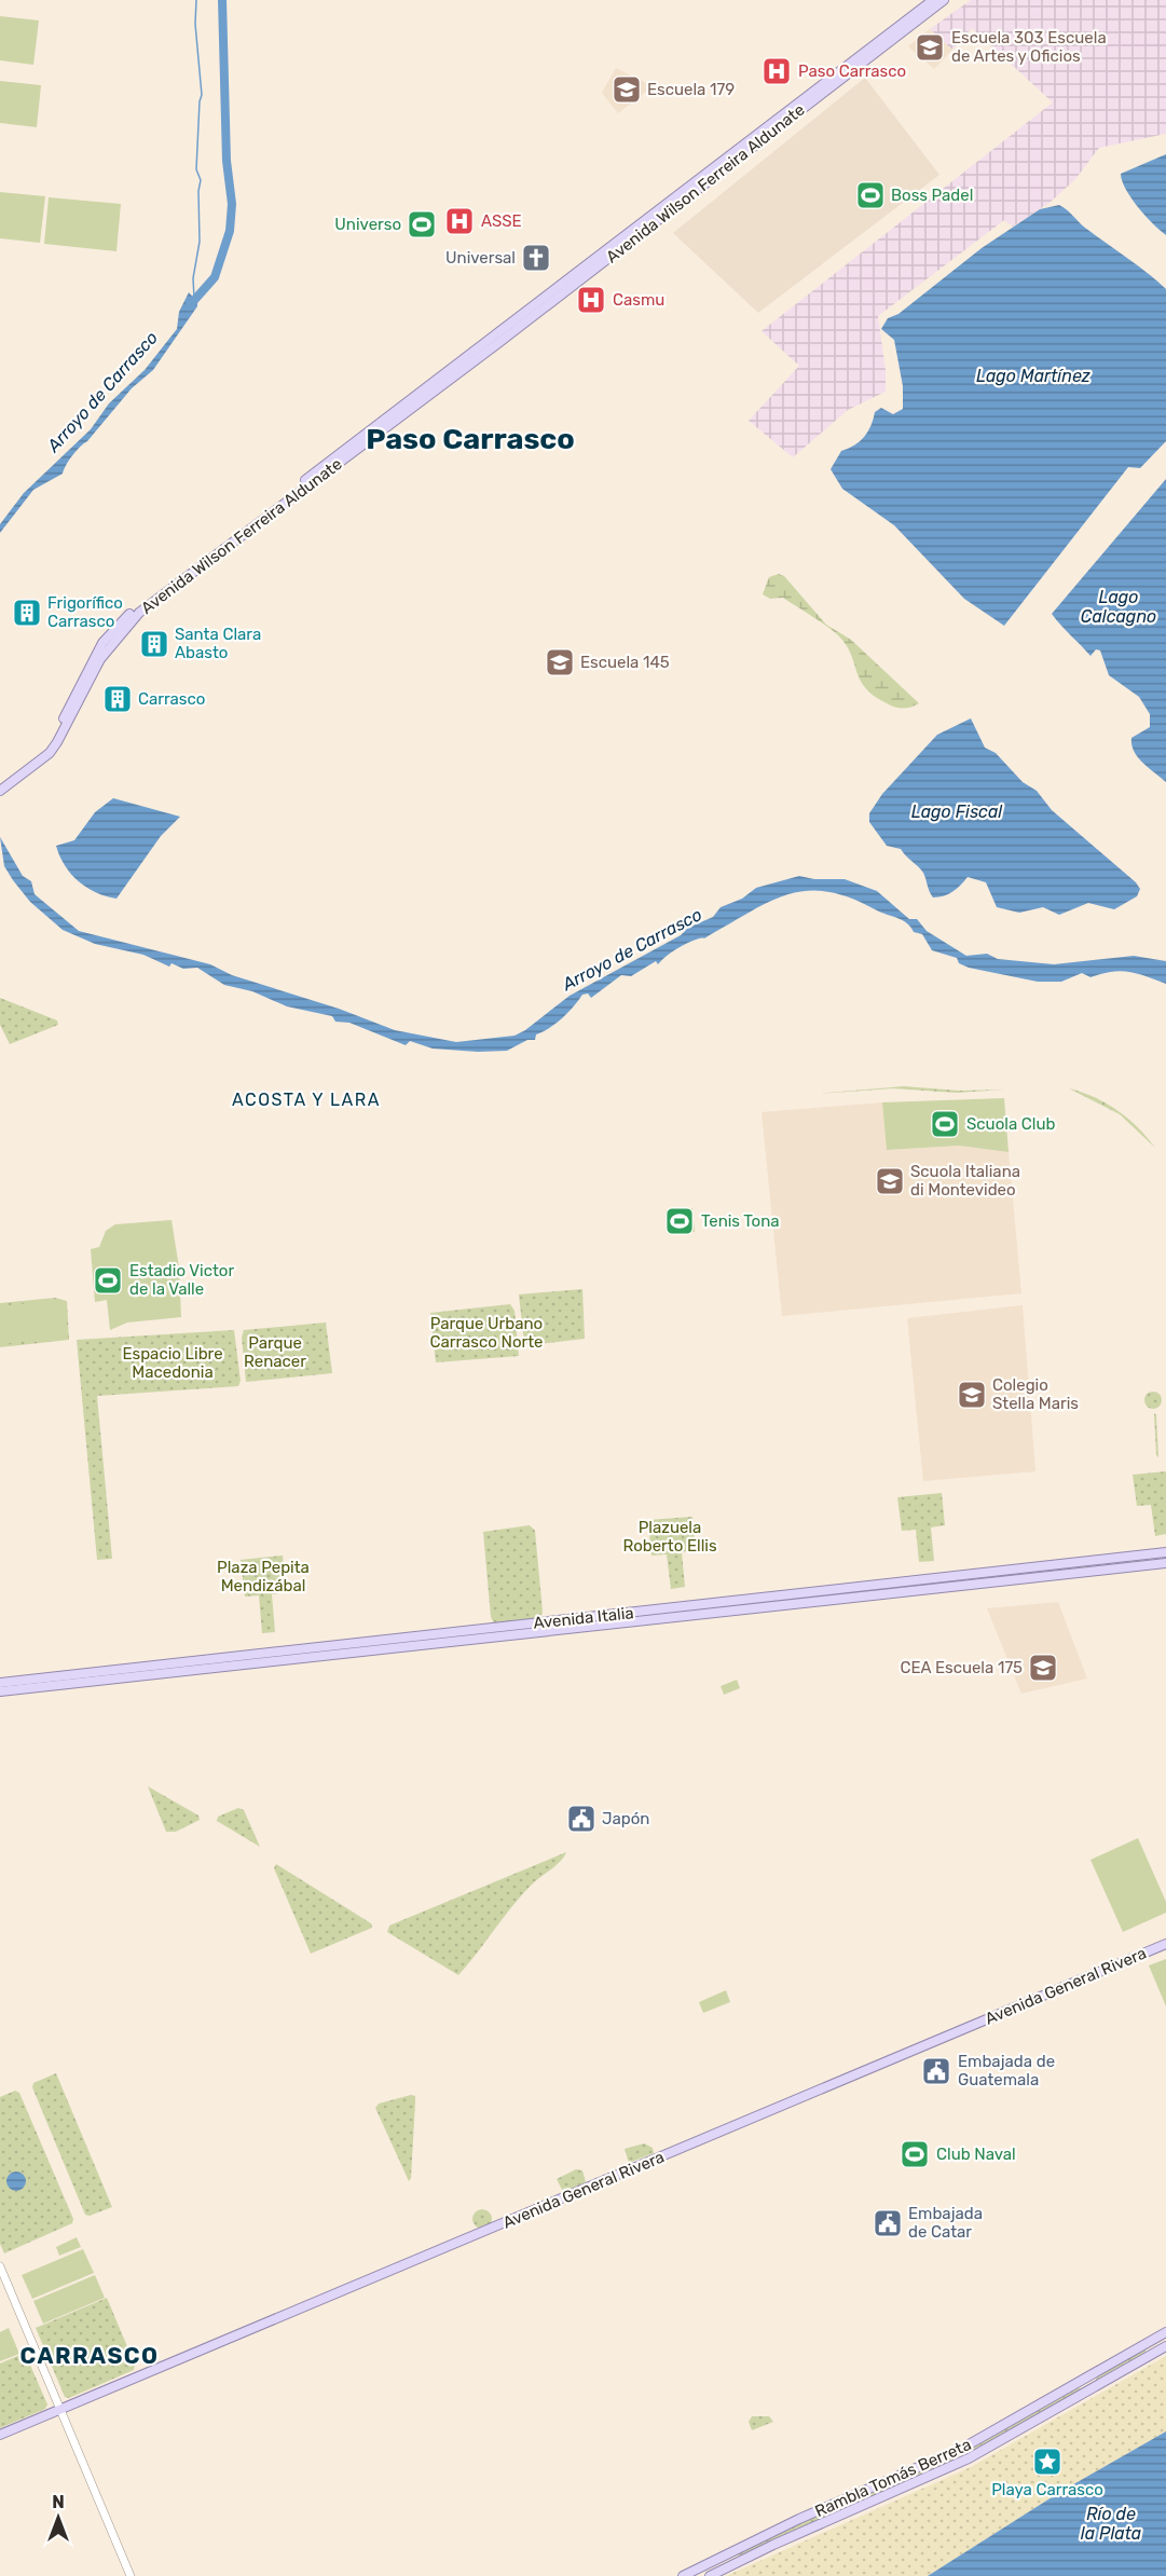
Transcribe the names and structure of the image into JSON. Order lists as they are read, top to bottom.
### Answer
{
  "streets": {
    "main road": [
      "Avenida Wilson Ferreira Aldunate",
      "Avenida Italia",
      "Avenida General Rivera",
      "Rambla Tomás Berreta"
    ]
  },
  "districts": ["Paso Carrasco", "ACOSTA Y LARA", "CARRASCO"],
  "water": [
    "Lago Martínez",
    "Arroyo de Carrasco",
    "Lago Calcagno",
    "Lago Fiscal",
    "Río de la Plata"
  ],
  "parks": [
    "Parque Urbano Carrasco Norte",
    "Parque Renacer",
    "Espacio Libre Macedonia",
    "Plazuela Roberto Ellis",
    "Plaza Pepita Mendizábal"
  ],
  "places": {
    "school or university": [
      "Escuela 303 Escuela de Artes y Oficios",
      "Escuela 179",
      "Escuela 145",
      "Scuola Italiana di Montevideo",
      "Colegio Stella Maris",
      "CEA Escuela 175"
    ],
    "hospital": ["Paso Carrasco", "ASSE", "Casmu"],
    "sports": [
      "Boss Padel",
      "Universo",
      "Scuola Club",
      "Tenis Tona",
      "Estadio Victor de la Valle",
      "Club Naval"
    ],
    "church": ["Universal"],
    "building": ["Frigorífico Carrasco", "Santa Clara Abasto", "Carrasco"],
    "public building": ["Japón", "Embajada de Guatemala", "Embajada de Catar"],
    "place": ["Playa Carrasco"]
  },
  "north": "top"
}
